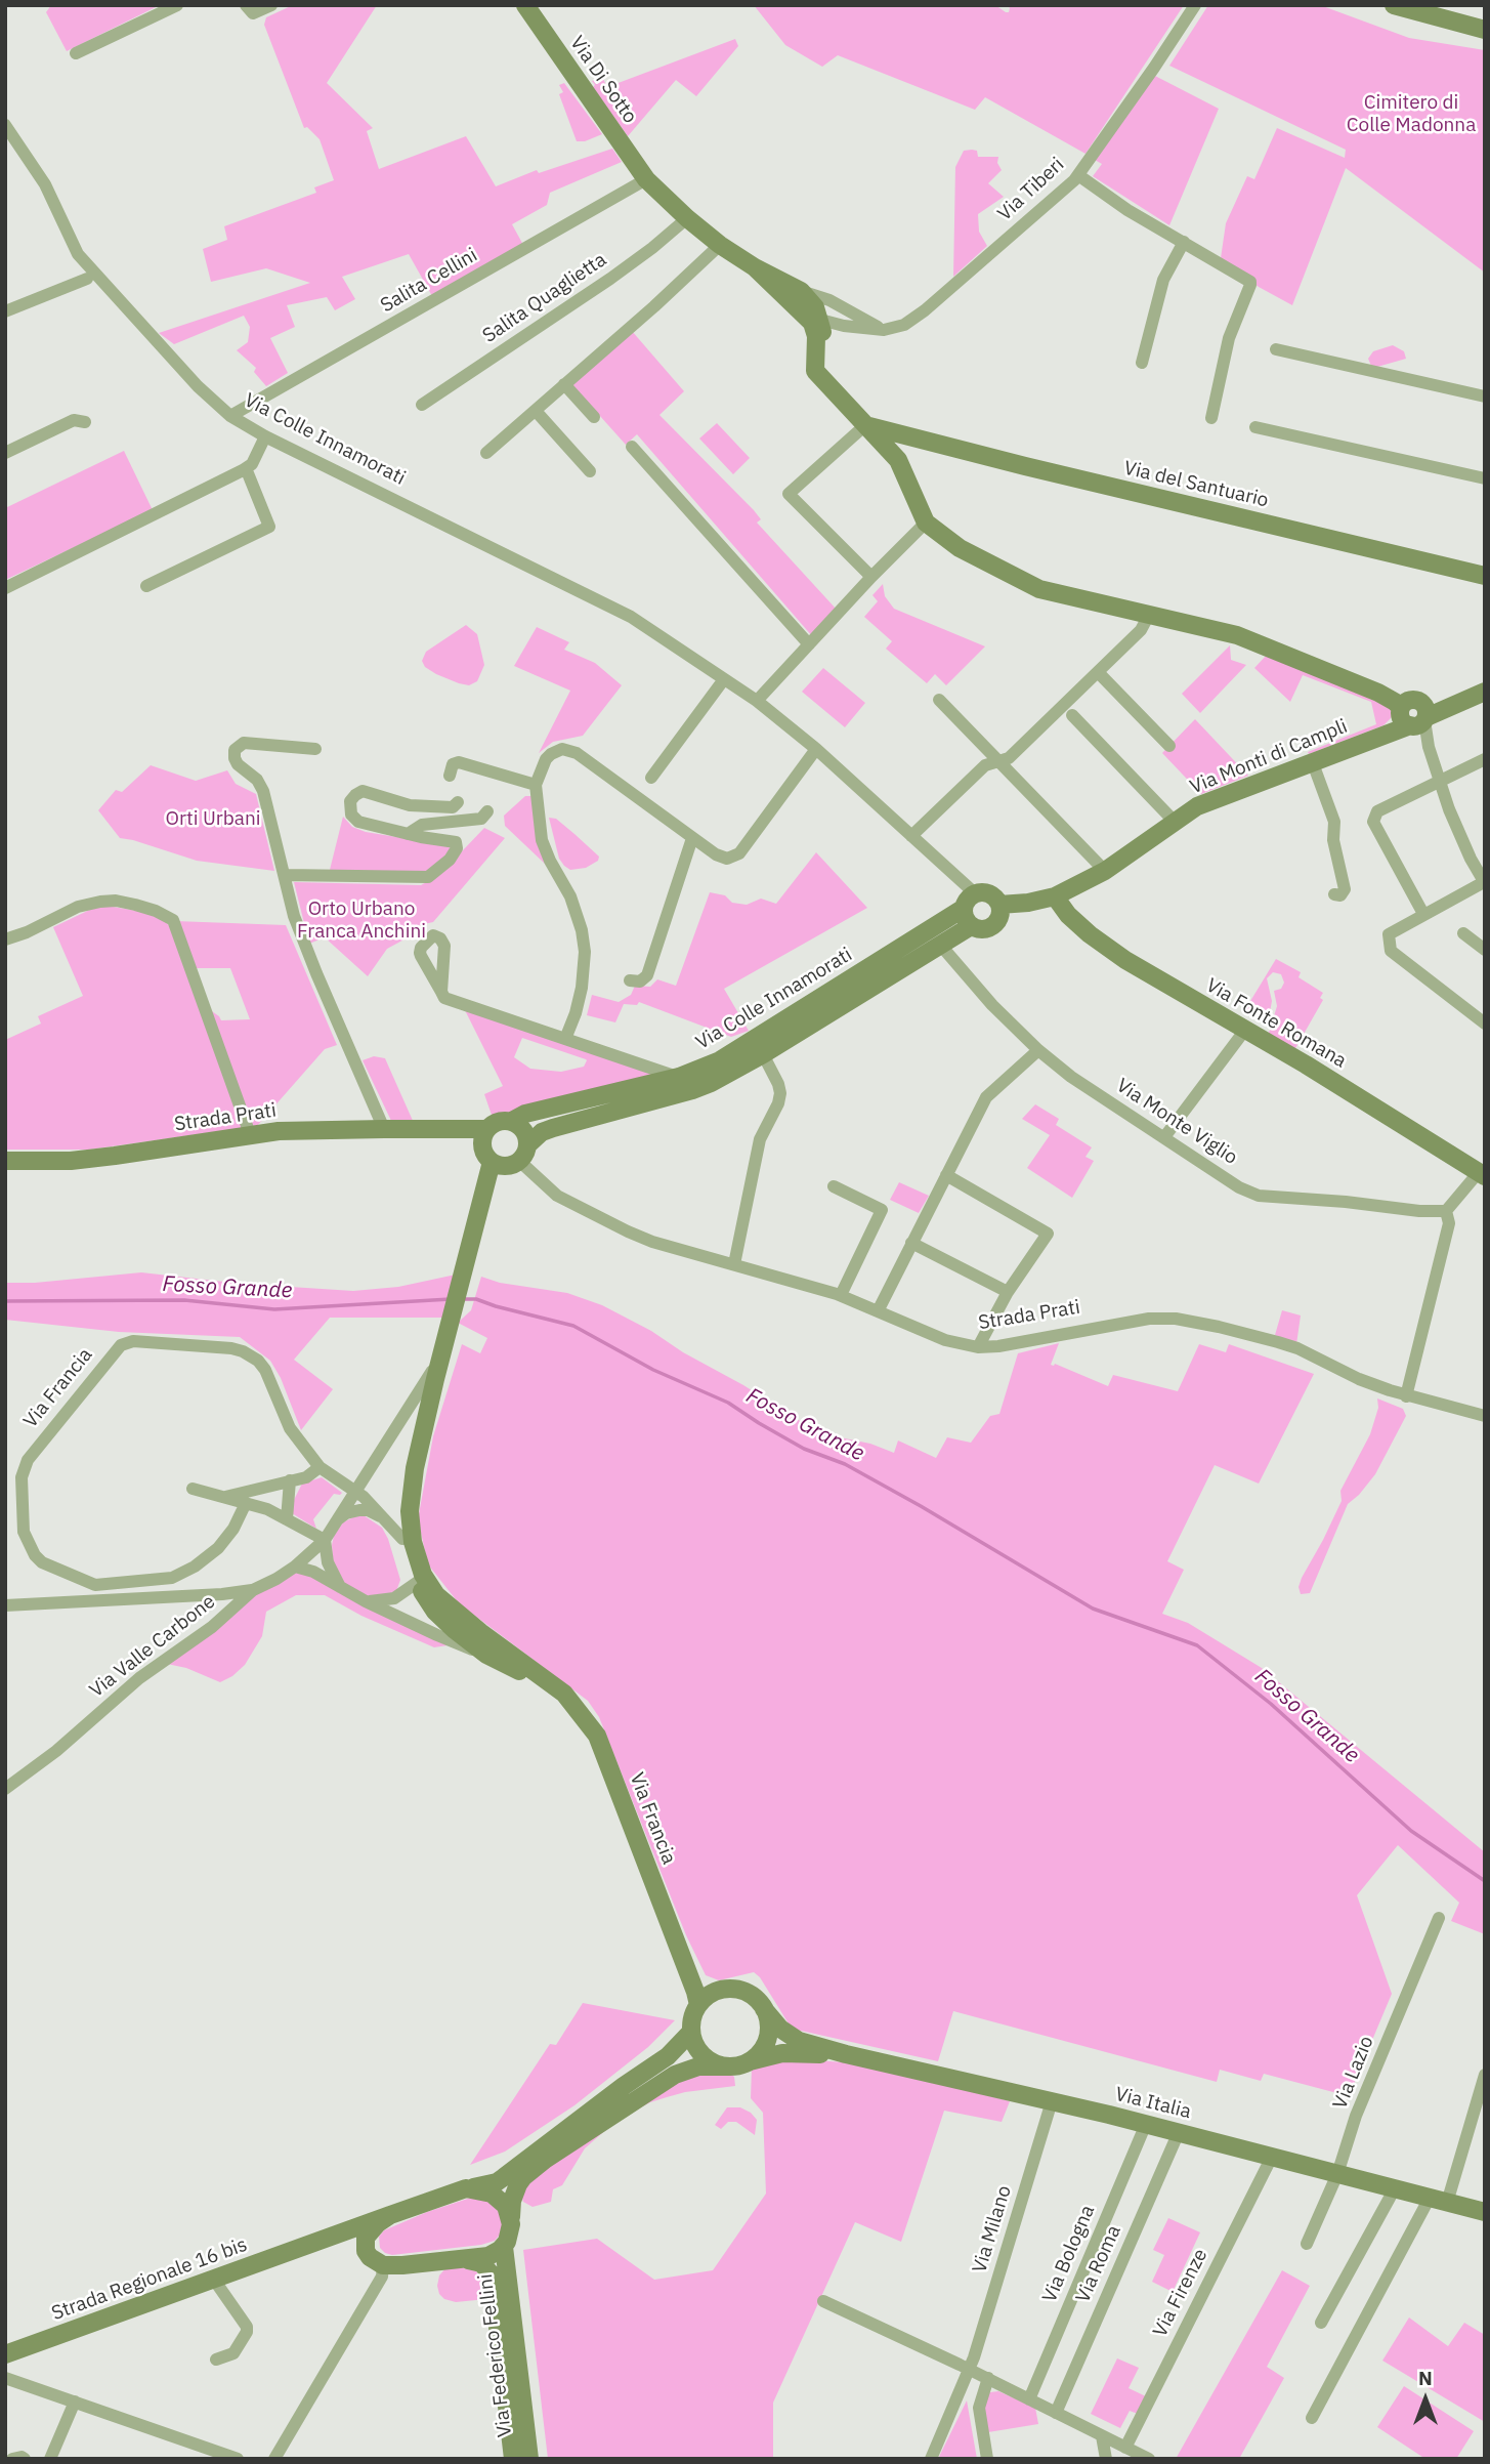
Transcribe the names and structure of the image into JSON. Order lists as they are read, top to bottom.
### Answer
{
  "streets": {
    "street": [
      "Via Di Sotto",
      "Via Tiberi",
      "Salita Cellini",
      "Salita Quaglietta",
      "Via Colle Innamorati",
      "Via del Santuario",
      "Via Monti di Campli",
      "Via Fonte Romana",
      "Strada Prati",
      "Via Monte Viglio",
      "Via Francia",
      "Via Valle Carbone",
      "Via Lazio",
      "Via Italia",
      "Via Milano",
      "Via Bologna",
      "Via Roma",
      "Strada Regionale 16 bis",
      "Via Firenze",
      "Via Federico Fellini"
    ]
  },
  "crossings": [
    ["Via Di Sotto", "Salita Cellini"],
    ["Via Di Sotto", "Salita Quaglietta"],
    ["Salita Cellini", "Via Colle Innamorati"],
    ["Via Colle Innamorati", "Via Monti di Campli"],
    ["Via Colle Innamorati", "Strada Prati"],
    ["Via Colle Innamorati", "Via Francia"],
    ["Via Monti di Campli", "Via Fonte Romana"],
    ["Strada Prati", "Via Francia"],
    ["Via Francia", "Via Valle Carbone"],
    ["Via Francia", "Via Italia"],
    ["Via Lazio", "Via Italia"],
    ["Via Italia", "Via Milano"],
    ["Via Italia", "Via Bologna"],
    ["Via Italia", "Via Roma"],
    ["Via Italia", "Via Firenze"]
  ],
  "water": ["Fosso Grande"],
  "parks": ["Cimitero di Colle Madonna", "Orti Urbani", "Orto Urbano Franca Anchini"],
  "north": "top"
}
